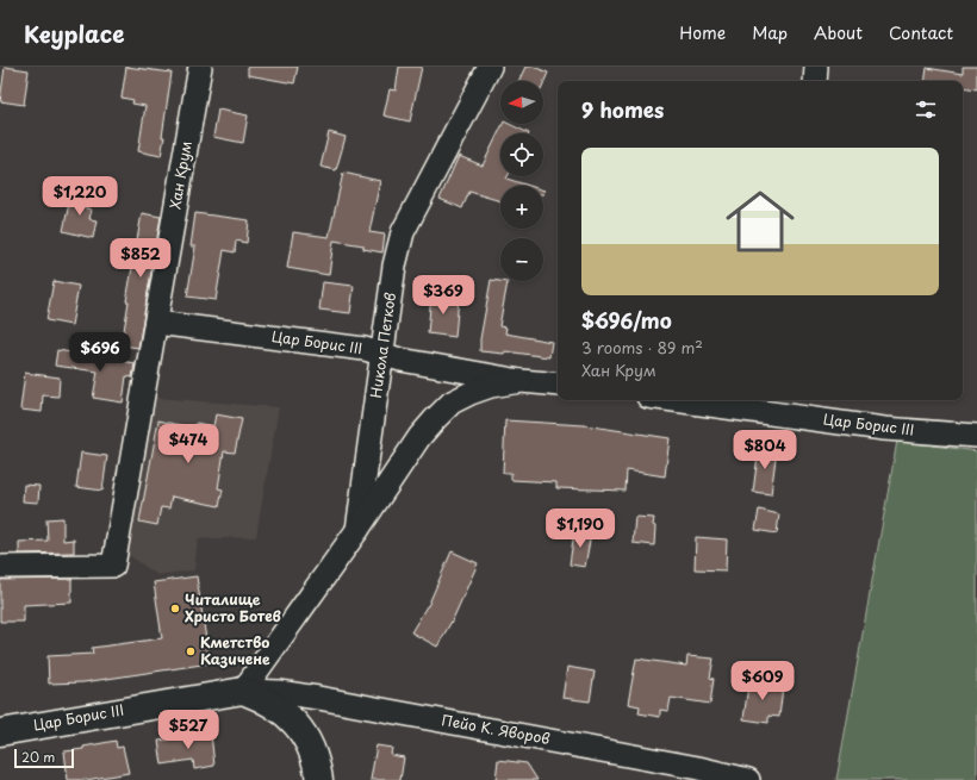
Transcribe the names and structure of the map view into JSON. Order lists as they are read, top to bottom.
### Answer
{
  "streets": {
    "street": [
      "Хан Крум",
      "Цар Борис III",
      "Никола Петков",
      "Пейо К. Яворов"
    ]
  },
  "crossings": [
    ["Хан Крум", "Цар Борис III"],
    ["Цар Борис III", "Никола Петков"],
    ["Цар Борис III", "Пейо К. Яворов"]
  ],
  "places": ["Читалище Христо Ботев", "Кметство Казичене"],
  "scale_bar": "20 m",
  "north": "left",
  "page": {
    "header": "Keyplace",
    "nav": [
      "Home",
      "Map",
      "About",
      "Contact"
    ],
    "map_buttons": ["+", "−"],
    "heading": "9 homes",
    "list": [
      {
        "name": "$696/mo",
        "note": "3 rooms · 89 m² · Хан Крум"
      }
    ],
    "price": [
      "$1,220",
      "$852",
      "$369",
      "$696",
      "$474",
      "$804",
      "$1,190",
      "$609",
      "$527"
    ],
    "scale": "20 m"
  }
}
